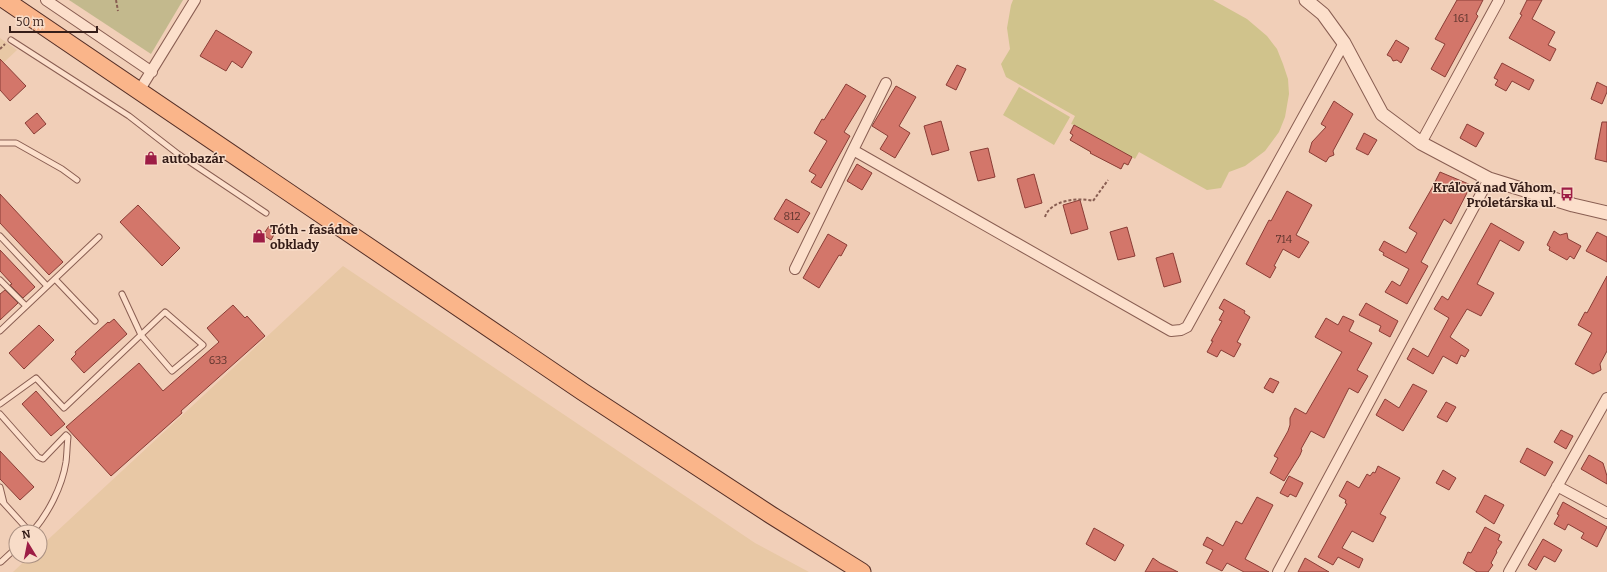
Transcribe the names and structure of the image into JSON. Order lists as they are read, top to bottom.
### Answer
{
  "places": {
    "shop": ["autobazár", "Tóth - fasádne obklady"],
    "bus stop": ["Kráľová nad Váhom, Proletárska ul."]
  },
  "house_numbers": [
    "161",
    "812",
    "714",
    "633"
  ],
  "scale_bar": "50 m",
  "north": "top"
}
